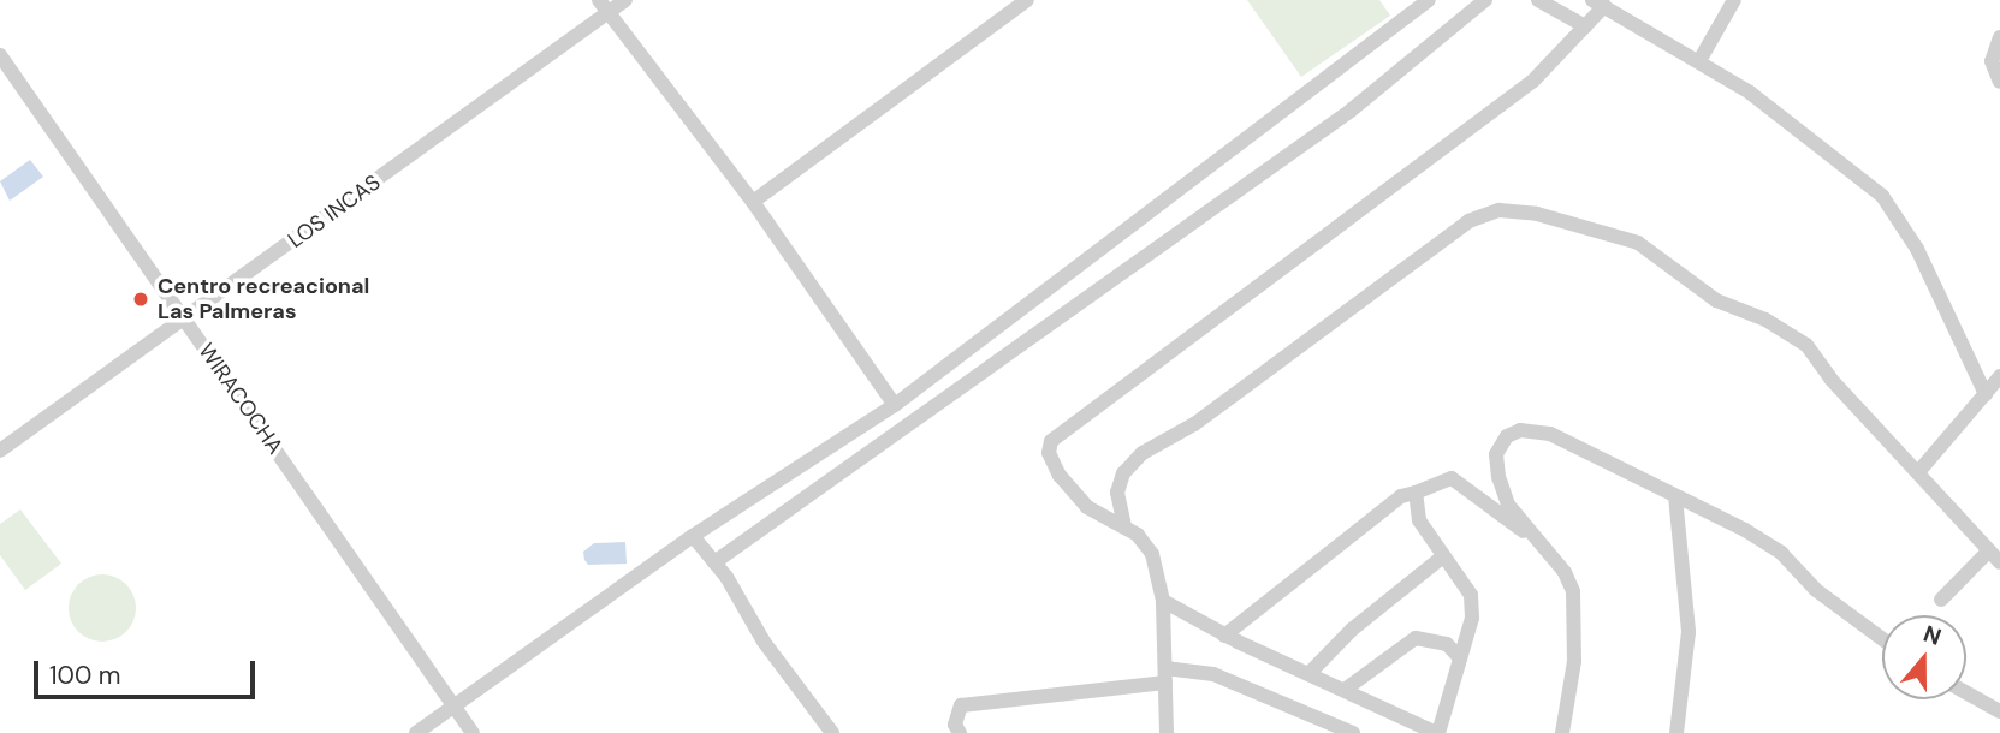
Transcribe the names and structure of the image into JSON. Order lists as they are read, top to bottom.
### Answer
{
  "streets": {
    "street": ["LOS INCAS", "WIRACOCHA"]
  },
  "crossings": [
    ["LOS INCAS", "WIRACOCHA"]
  ],
  "places": ["Centro recreacional Las Palmeras"],
  "scale_bar": "100 m",
  "north": "top"
}
